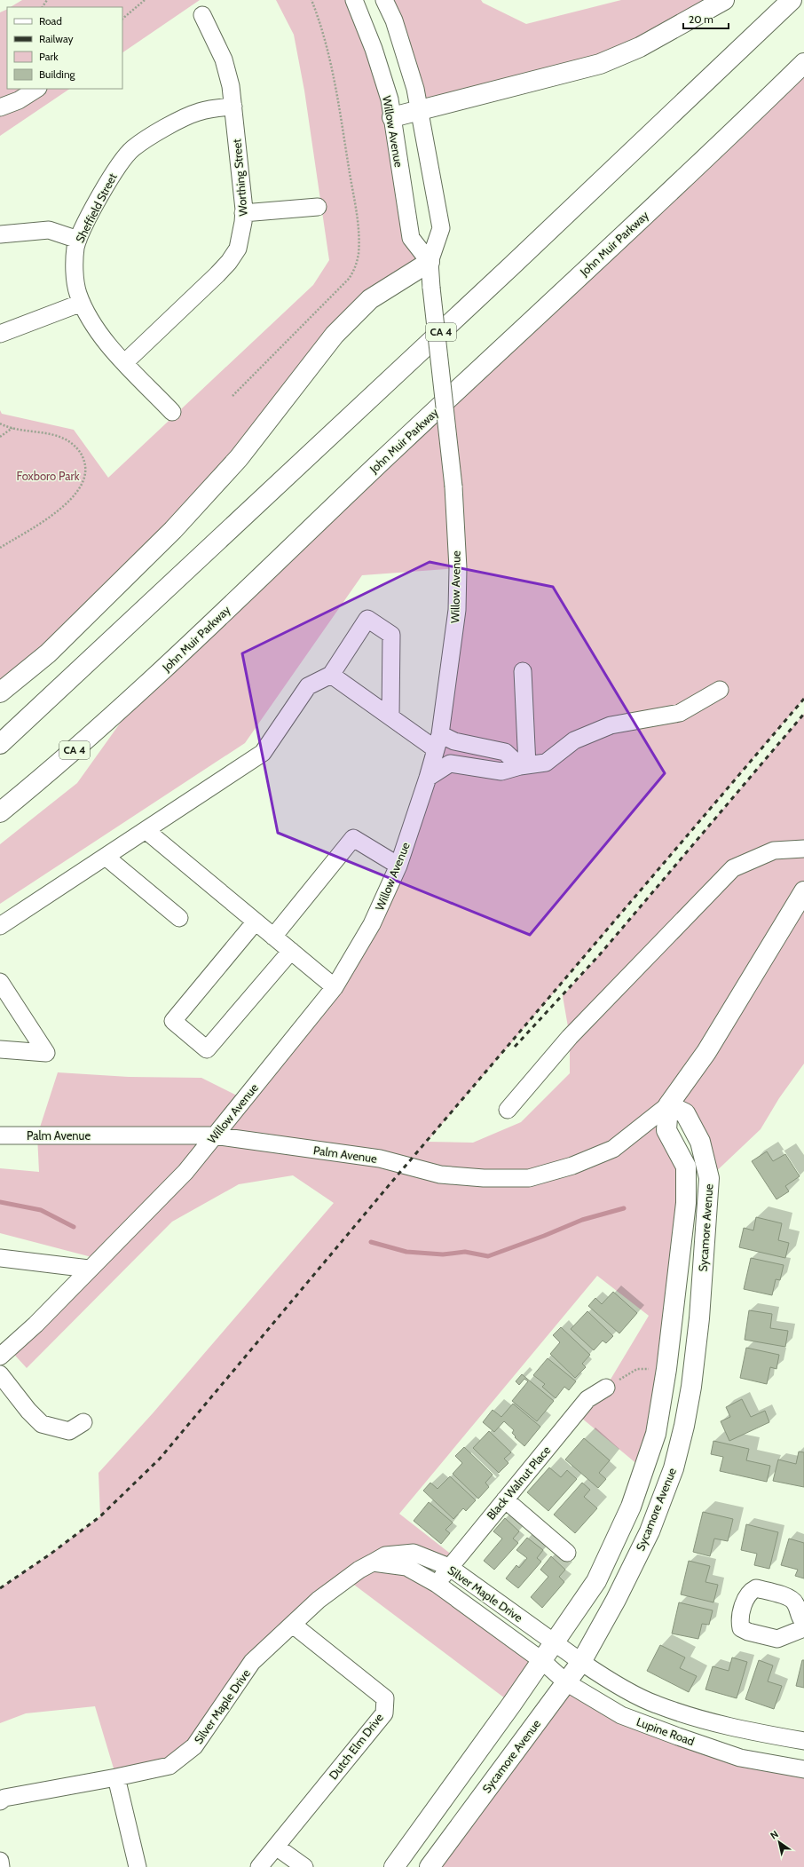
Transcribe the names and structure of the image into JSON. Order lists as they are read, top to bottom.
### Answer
{
  "streets": {
    "main road": ["John Muir Parkway", "CA 4", "Sycamore Avenue"],
    "street": [
      "Willow Avenue",
      "Worthing Street",
      "Sheffield Street",
      "Palm Avenue",
      "Black Walnut Place",
      "Silver Maple Drive",
      "Lupine Road",
      "Dutch Elm Drive"
    ]
  },
  "crossings": [
    ["Willow Avenue", "Palm Avenue"],
    ["Worthing Street", "Sheffield Street"],
    ["Palm Avenue", "Sycamore Avenue"],
    ["Sycamore Avenue", "Silver Maple Drive"],
    ["Sycamore Avenue", "Lupine Road"],
    ["Black Walnut Place", "Silver Maple Drive"],
    ["Silver Maple Drive", "Lupine Road"],
    ["Silver Maple Drive", "Dutch Elm Drive"]
  ],
  "parks": ["Foxboro Park"],
  "legend": [
    "Road",
    "Railway",
    "Park",
    "Building"
  ],
  "scale_bar": "20 m",
  "north": "top left"
}
